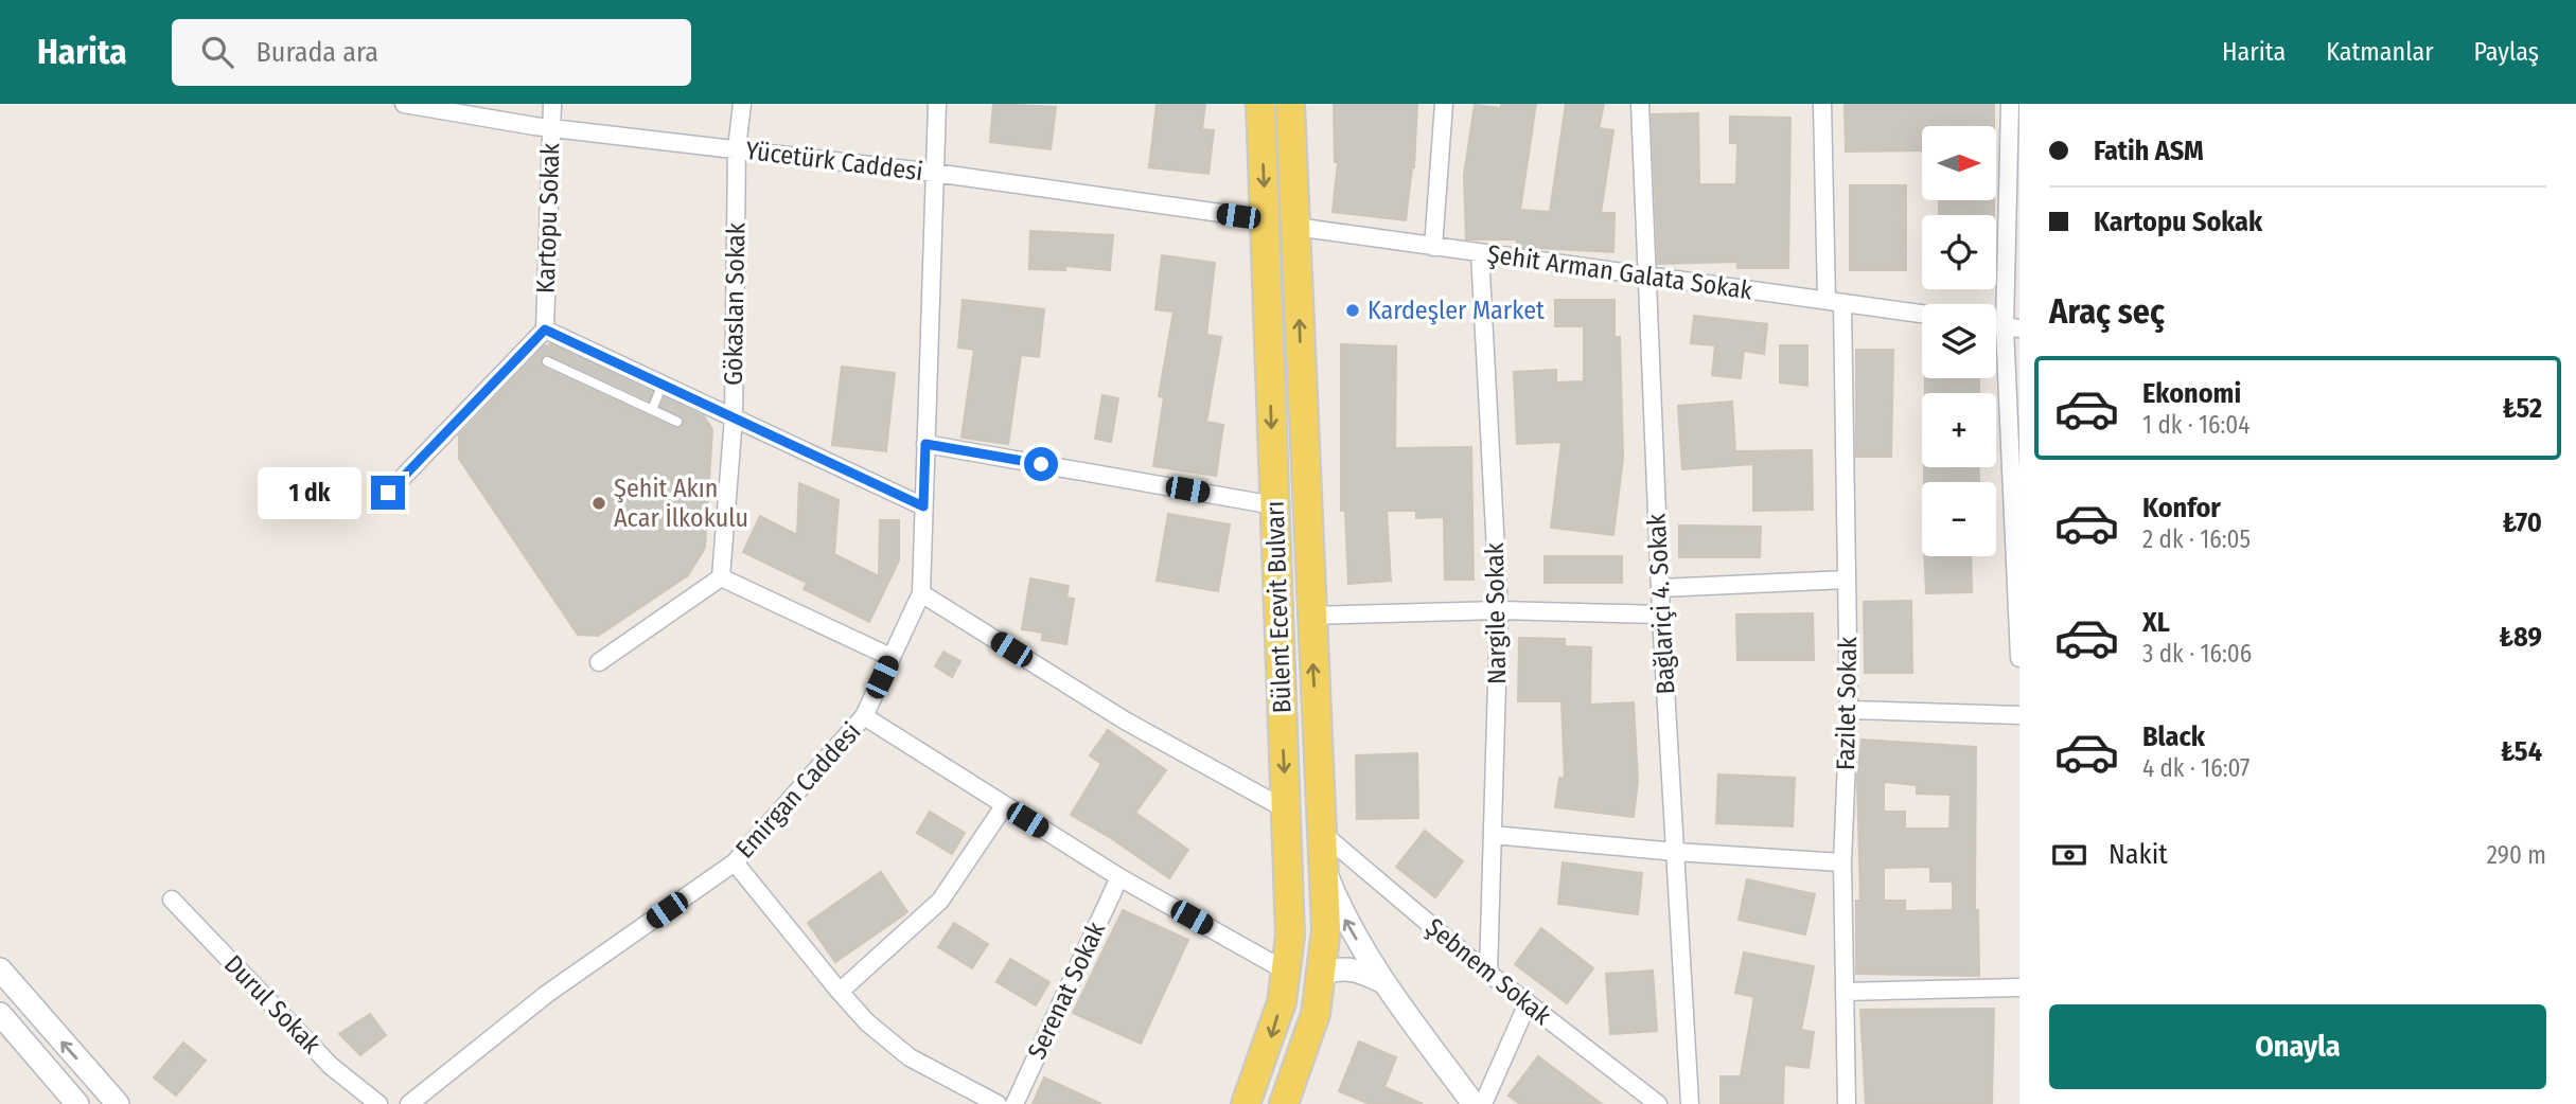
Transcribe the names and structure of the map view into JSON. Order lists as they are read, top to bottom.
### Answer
{
  "streets": {
    "main road": ["Bülent Ecevit Bulvarı"],
    "street": [
      "Yücetürk Caddesi",
      "Kartopu Sokak",
      "Şehit Arman Galata Sokak",
      "Gökaslan Sokak",
      "Bağlariçi 4. Sokak",
      "Nargile Sokak",
      "Fazilet Sokak",
      "Emirgan Caddesi",
      "Şebnem Sokak",
      "Serenat Sokak",
      "Durul Sokak"
    ]
  },
  "crossings": [
    ["Yücetürk Caddesi", "Kartopu Sokak"],
    ["Yücetürk Caddesi", "Gökaslan Sokak"],
    ["Yücetürk Caddesi", "Bülent Ecevit Bulvarı"],
    ["Yücetürk Caddesi", "Emirgan Caddesi"],
    ["Şehit Arman Galata Sokak", "Bağlariçi 4. Sokak"],
    ["Şehit Arman Galata Sokak", "Bülent Ecevit Bulvarı"],
    ["Şehit Arman Galata Sokak", "Nargile Sokak"],
    ["Şehit Arman Galata Sokak", "Fazilet Sokak"],
    ["Bülent Ecevit Bulvarı", "Şebnem Sokak"],
    ["Nargile Sokak", "Şebnem Sokak"]
  ],
  "places": ["Kardeşler Market", "Şehit Akın Acar İlkokulu"],
  "north": "right",
  "page": {
    "header": "Harita",
    "search": "Burada ara",
    "nav": ["Harita", "Katmanlar", "Paylaş"],
    "banner": ["Fatih ASM", "Kartopu Sokak"],
    "map_buttons": ["+", "−"],
    "heading": "Araç seç",
    "list": [
      {
        "name": "Ekonomi",
        "note": "1 dk · 16:04",
        "value": "₺52"
      },
      {
        "name": "Konfor",
        "note": "2 dk · 16:05",
        "value": "₺70"
      },
      {
        "name": "XL",
        "note": "3 dk · 16:06",
        "value": "₺89"
      },
      {
        "name": "Black",
        "note": "4 dk · 16:07",
        "value": "₺54"
      }
    ],
    "bubble": "1 dk",
    "pay": ["Nakit", "290 m"],
    "buttons": "Onayla"
  }
}
